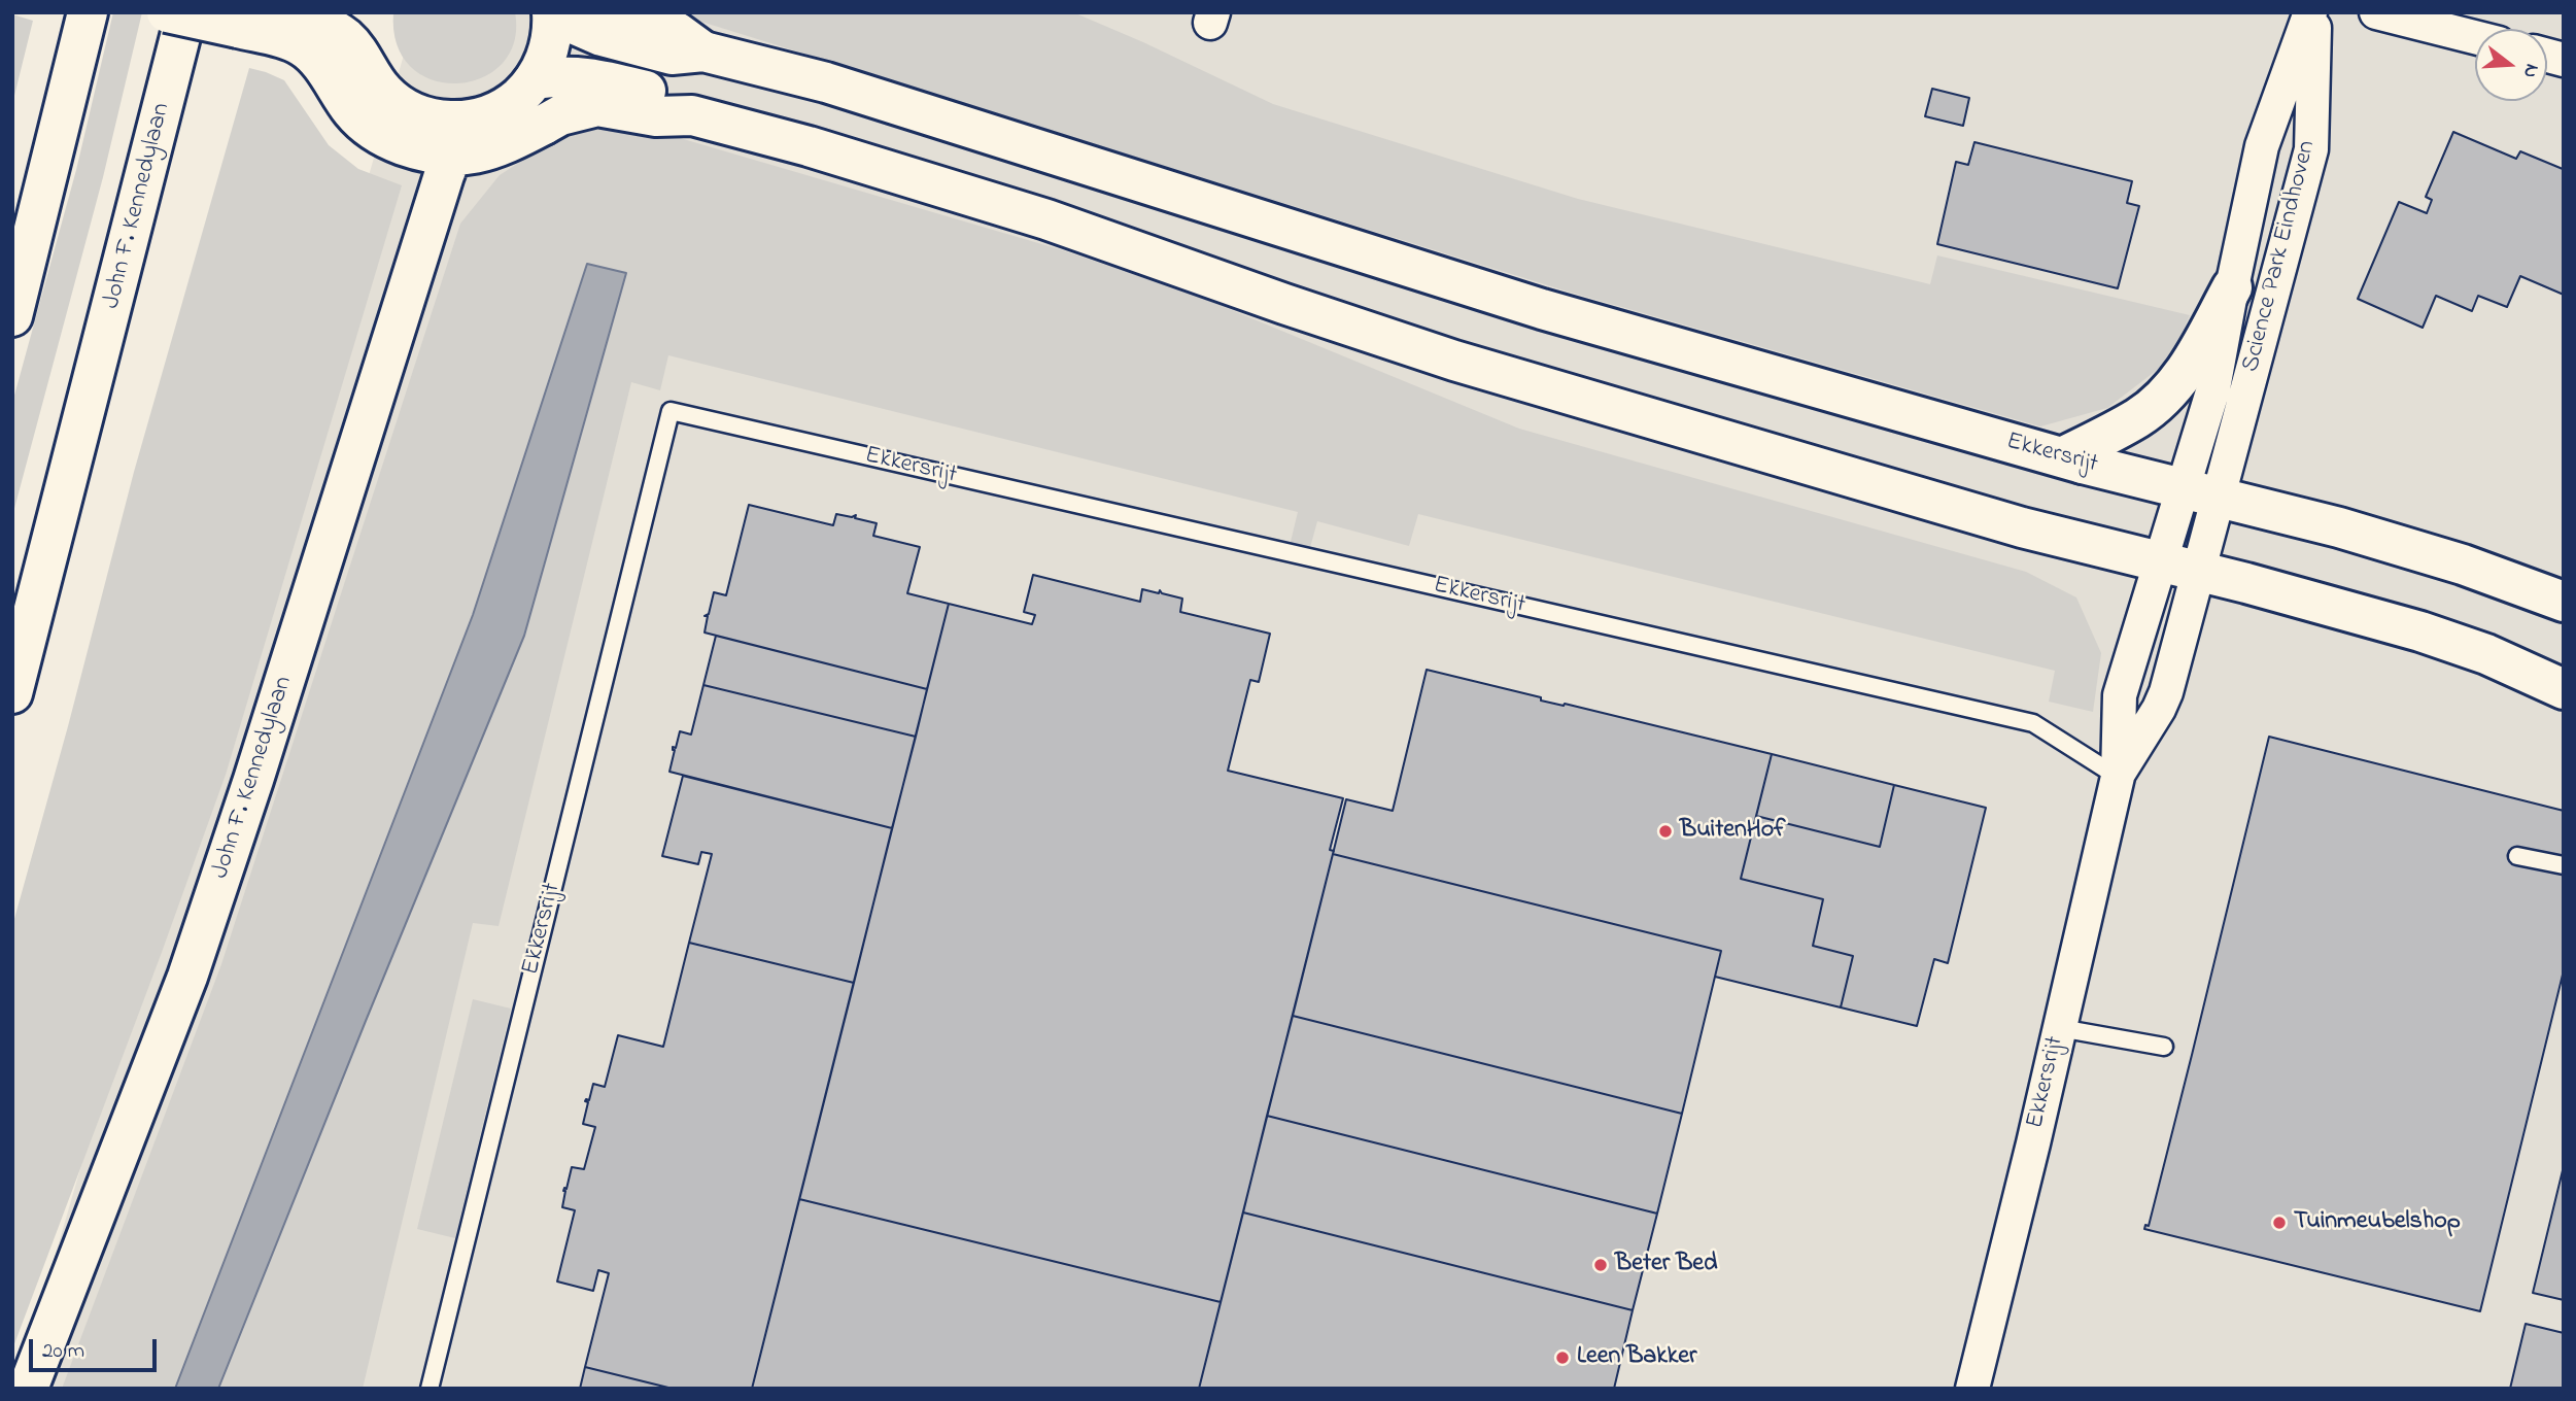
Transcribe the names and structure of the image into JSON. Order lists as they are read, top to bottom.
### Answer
{
  "streets": {
    "main road": ["John F. Kennedylaan", "Ekkersrijt"],
    "street": ["Science Park Eindhoven"]
  },
  "crossings": [
    ["Science Park Eindhoven", "Ekkersrijt"]
  ],
  "places": [
    "BuitenHof",
    "Tuinmeubelshop",
    "Beter Bed",
    "Leen Bakker"
  ],
  "scale_bar": "20 m",
  "north": "right"
}
